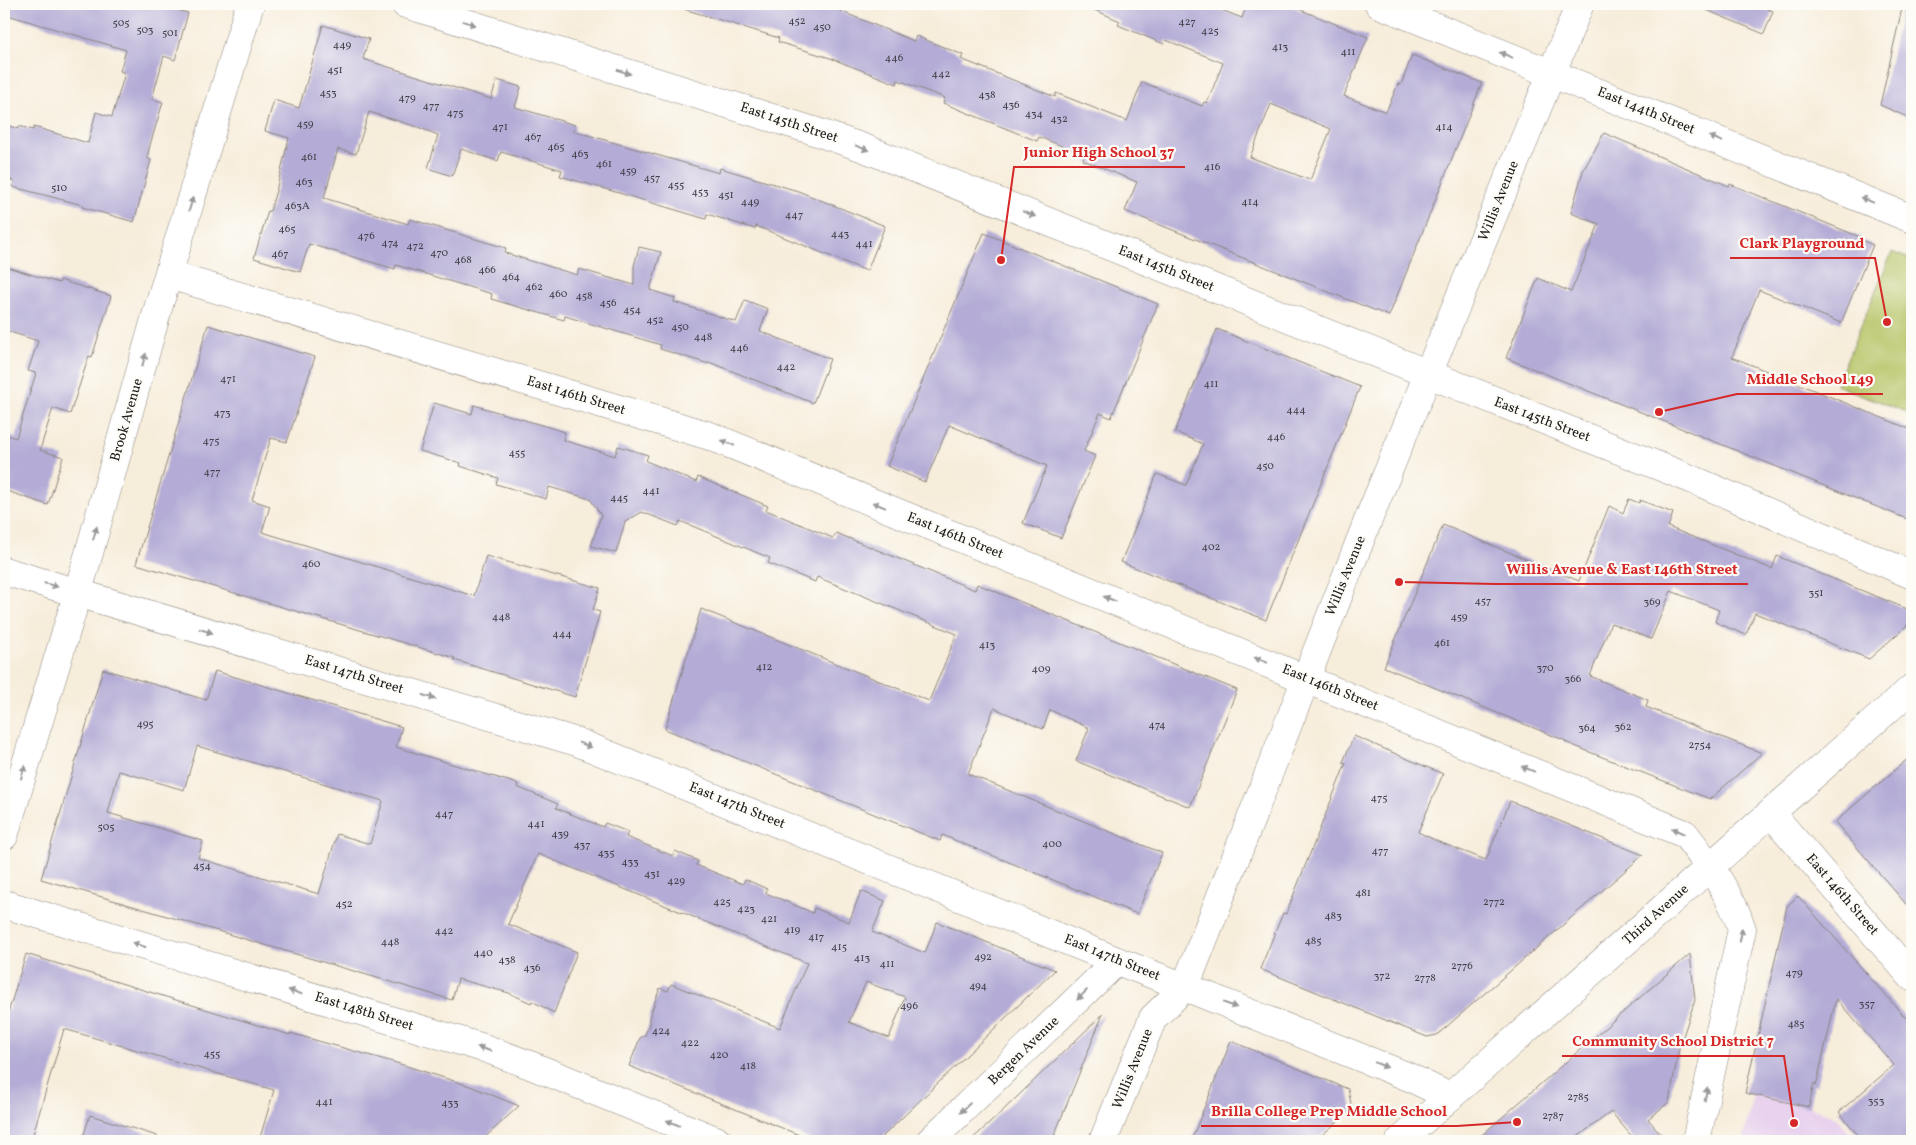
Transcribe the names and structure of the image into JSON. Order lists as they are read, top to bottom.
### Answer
{
  "streets": {
    "street": [
      "East 144th Street",
      "East 145th Street",
      "Willis Avenue",
      "East 146th Street",
      "Brook Avenue",
      "East 147th Street",
      "Third Avenue",
      "East 148th Street",
      "Bergen Avenue"
    ]
  },
  "crossings": [
    ["East 144th Street", "Willis Avenue"],
    ["East 145th Street", "Willis Avenue"],
    ["Willis Avenue", "East 146th Street"],
    ["Willis Avenue", "East 147th Street"],
    ["East 146th Street", "Brook Avenue"],
    ["East 146th Street", "Third Avenue"],
    ["Brook Avenue", "East 147th Street"],
    ["East 147th Street", "Third Avenue"],
    ["East 147th Street", "Bergen Avenue"]
  ],
  "one_way": [
    "East 144th Street",
    "East 145th Street",
    "East 146th Street",
    "Brook Avenue",
    "East 147th Street",
    "East 148th Street",
    "Bergen Avenue"
  ],
  "places": [
    "Junior High School 37",
    "Clark Playground",
    "Middle School 149",
    "Willis Avenue & East 146th Street",
    "Brilla College Prep Middle School",
    "Community School District 7"
  ],
  "house_numbers": [
    "452",
    "427",
    "505",
    "450",
    "503",
    "425",
    "501",
    "449",
    "413",
    "411",
    "446",
    "451",
    "442",
    "453",
    "438",
    "479",
    "436",
    "477",
    "475",
    "434",
    "432",
    "459",
    "471",
    "414",
    "467",
    "465",
    "463",
    "461",
    "461",
    "416",
    "459",
    "457",
    "463",
    "455",
    "510",
    "453",
    "451",
    "449",
    "414",
    "463A",
    "447",
    "465",
    "443",
    "476",
    "474",
    "441",
    "472",
    "470",
    "467",
    "468",
    "466",
    "464",
    "462",
    "460",
    "458",
    "456",
    "454",
    "452",
    "450",
    "448",
    "446",
    "442",
    "471",
    "411",
    "444",
    "473",
    "446",
    "475",
    "455",
    "450",
    "477",
    "441",
    "445",
    "402",
    "460",
    "351",
    "457",
    "369",
    "448",
    "459",
    "444",
    "461",
    "413",
    "412",
    "370",
    "409",
    "366",
    "495",
    "474",
    "362",
    "364",
    "2754",
    "475",
    "447",
    "441",
    "505",
    "439",
    "400",
    "437",
    "477",
    "435",
    "433",
    "454",
    "431",
    "429",
    "481",
    "425",
    "2772",
    "452",
    "423",
    "483",
    "421",
    "419",
    "442",
    "417",
    "485",
    "448",
    "415",
    "440",
    "492",
    "413",
    "438",
    "411",
    "2776",
    "436",
    "479",
    "372",
    "2778",
    "494",
    "357",
    "496",
    "485",
    "424",
    "422",
    "455",
    "420",
    "418",
    "2785",
    "353",
    "441",
    "433",
    "2787"
  ]
}
